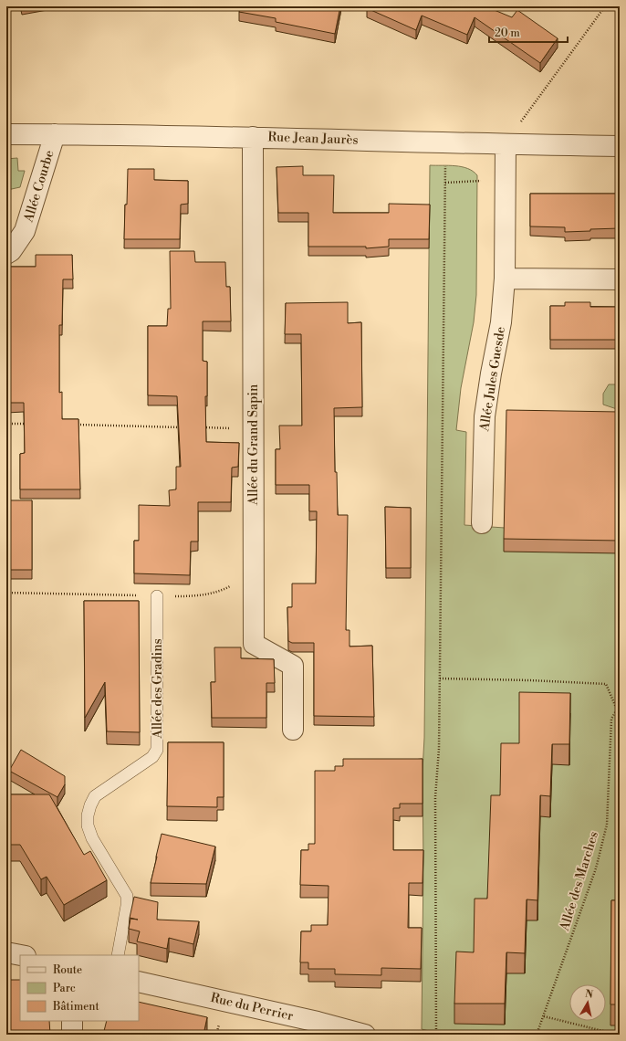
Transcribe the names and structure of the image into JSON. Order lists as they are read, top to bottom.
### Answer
{
  "streets": {
    "street": [
      "Rue Jean Jaurès",
      "Allée Courbe",
      "Allée Jules Guesde",
      "Allée du Grand Sapin",
      "Rue du Perrier"
    ],
    "lane": ["Allée des Gradins"],
    "path": ["Allée des Marches"]
  },
  "crossings": [
    ["Rue Jean Jaurès", "Allée Courbe"],
    ["Rue Jean Jaurès", "Allée Jules Guesde"],
    ["Rue Jean Jaurès", "Allée du Grand Sapin"]
  ],
  "legend": ["Route", "Parc", "Bâtiment"],
  "scale_bar": "20 m",
  "north": "top"
}
